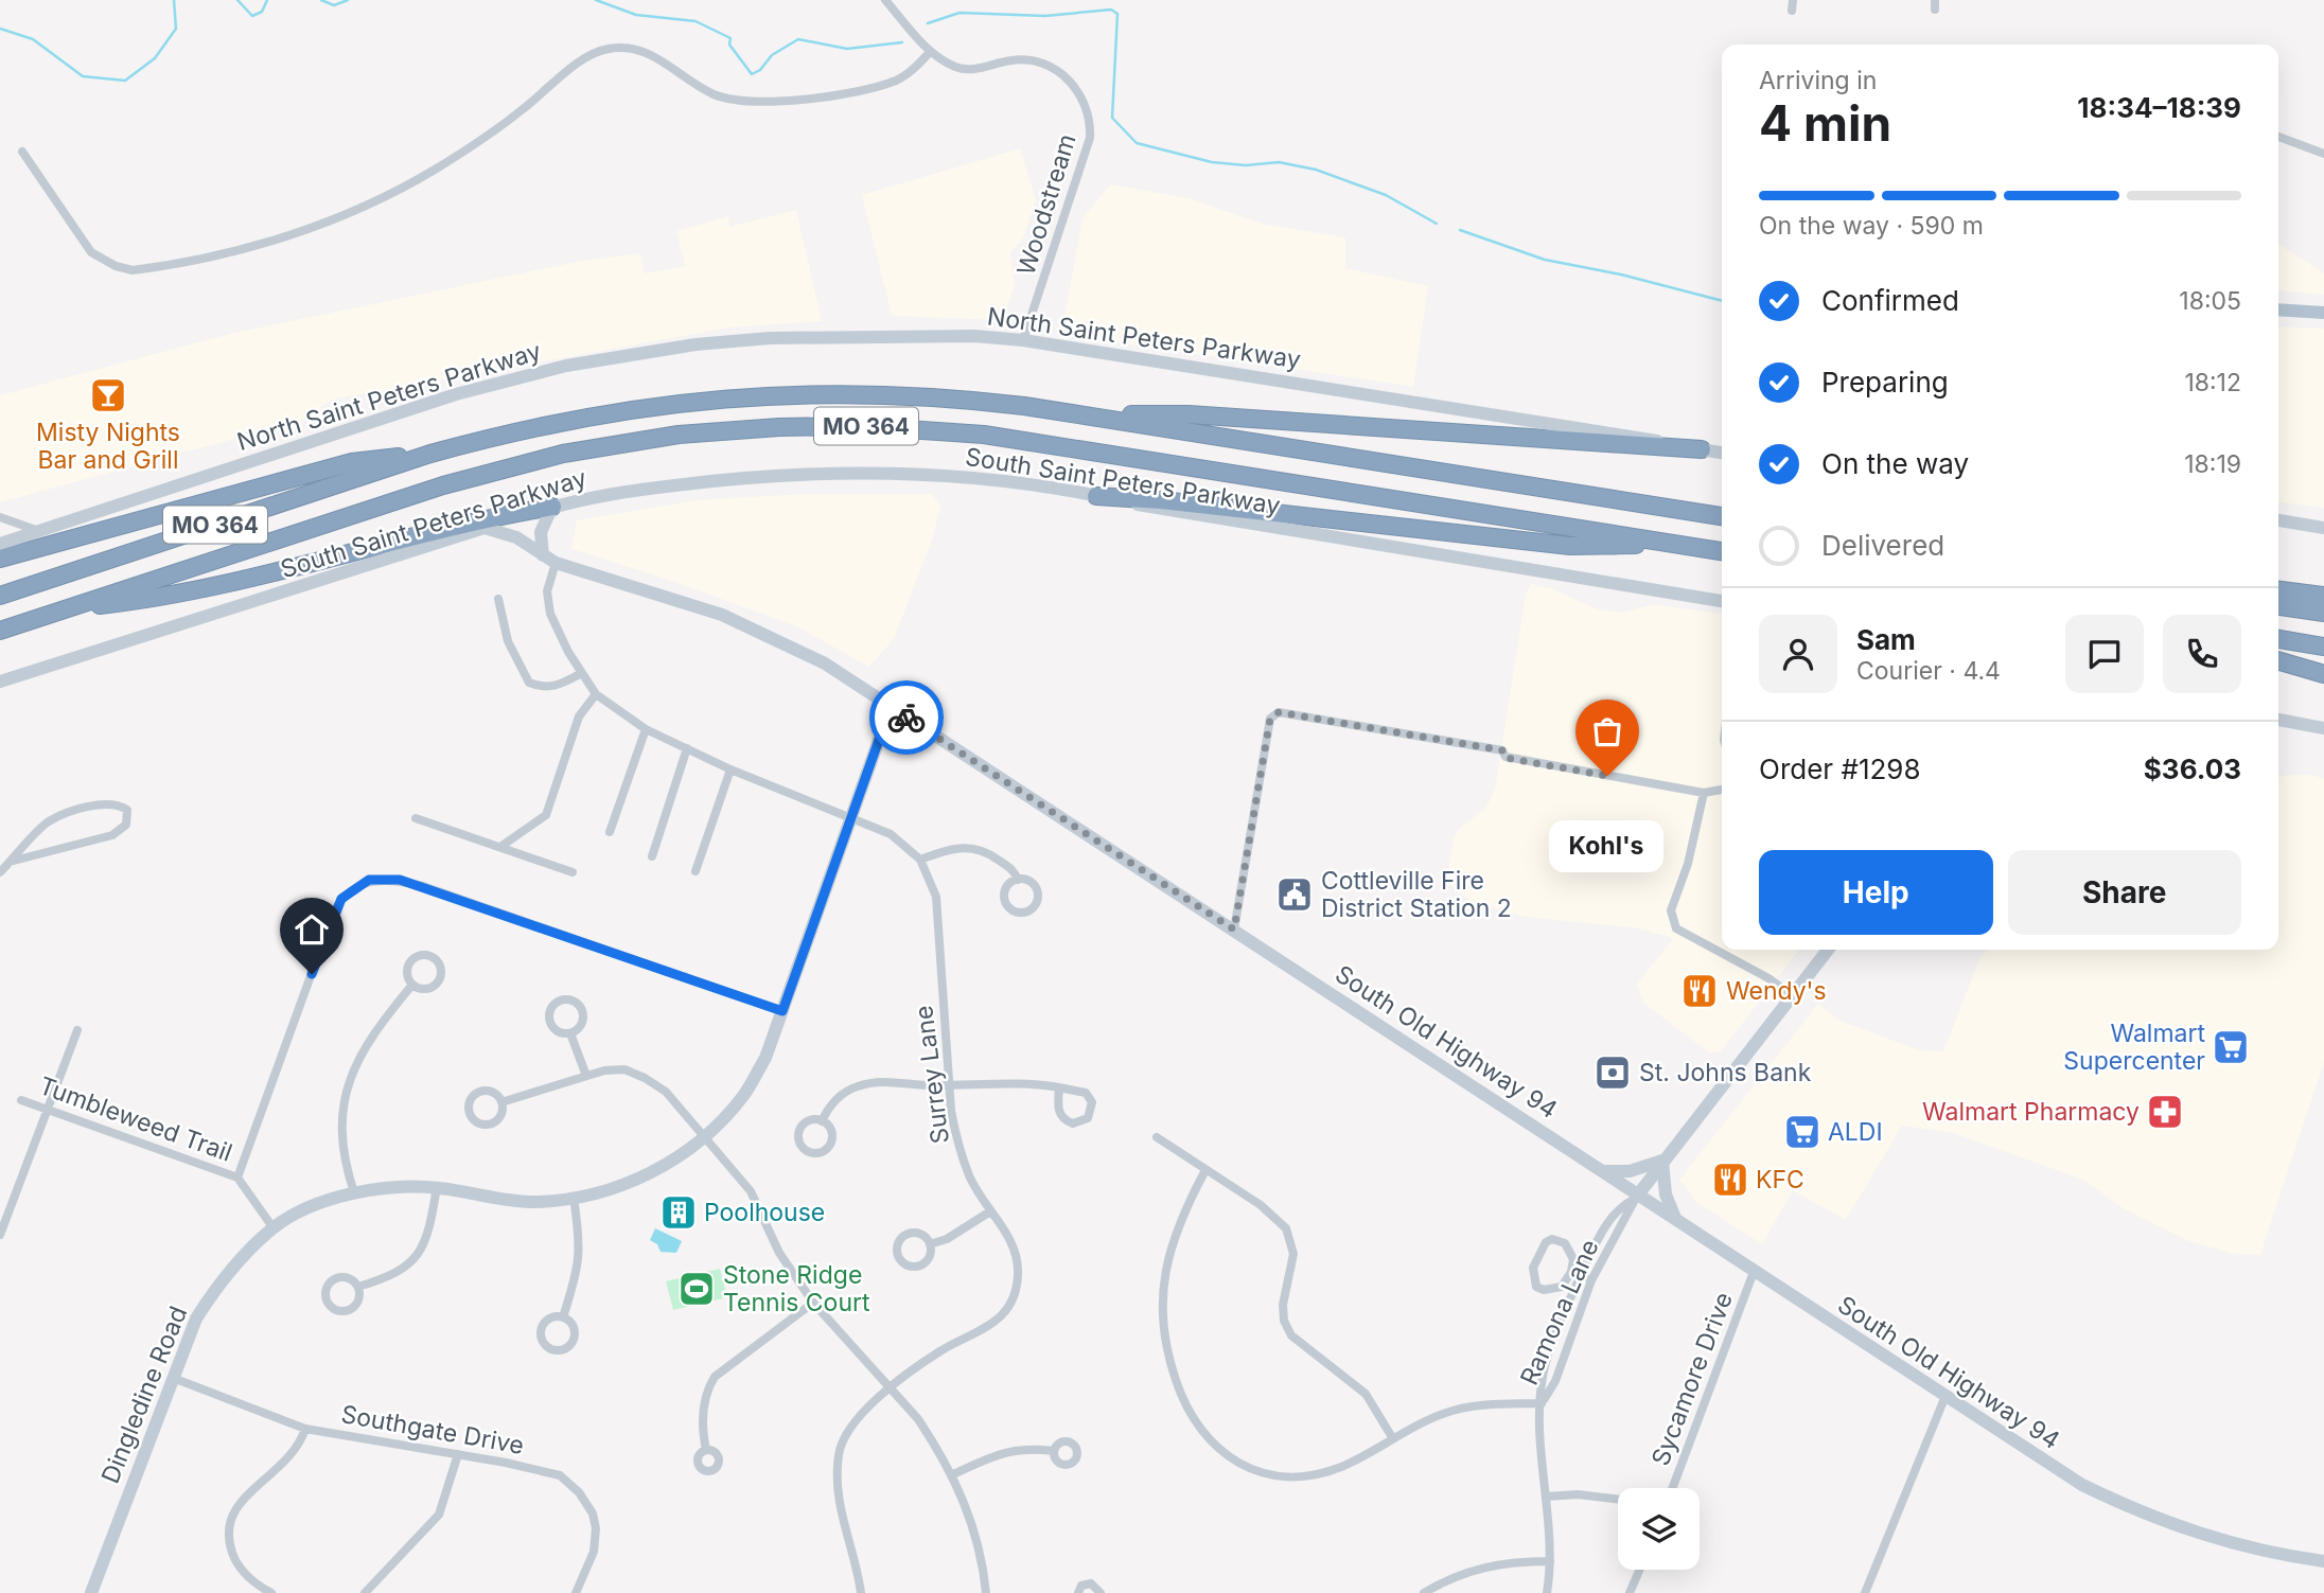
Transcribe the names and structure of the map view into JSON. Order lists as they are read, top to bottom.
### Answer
{
  "streets": {
    "highway": ["MO 364"],
    "main road": [
      "North Saint Peters Parkway",
      "South Saint Peters Parkway",
      "South Old Highway 94",
      "Dingledine Road"
    ],
    "street": [
      "Woodstream",
      "Surrey Lane",
      "Tumbleweed Trail",
      "Ramona Lane",
      "Sycamore Drive",
      "Southgate Drive"
    ]
  },
  "crossings": [
    ["Woodstream", "North Saint Peters Parkway"],
    ["South Saint Peters Parkway", "South Old Highway 94"],
    ["South Old Highway 94", "Ramona Lane"],
    ["South Old Highway 94", "Sycamore Drive"],
    ["South Old Highway 94", "Dingledine Road"],
    ["Dingledine Road", "Southgate Drive"]
  ],
  "places": {
    "bar": ["Misty Nights Bar and Grill"],
    "other": ["Kohl's"],
    "public building": ["Cottleville Fire District Station 2"],
    "restaurant": ["Wendy's", "KFC"],
    "supermarket": ["Walmart Supercenter", "ALDI"],
    "bank": ["St. Johns Bank"],
    "pharmacy": ["Walmart Pharmacy"],
    "building": ["Poolhouse"],
    "sports": ["Stone Ridge Tennis Court"]
  },
  "page": {
    "heading": ["4 min", "Arriving in", "18:34–18:39"],
    "panel": [
      "Sam",
      "Courier · 4.4",
      "Order #1298",
      "$36.03"
    ],
    "bar": "On the way · 590 m",
    "list": [
      ["Confirmed", "18:05"],
      ["Preparing", "18:12"],
      ["On the way", "18:19"],
      "Delivered"
    ],
    "bubble": "Kohl's",
    "buttons": ["Help", "Share"]
  }
}
